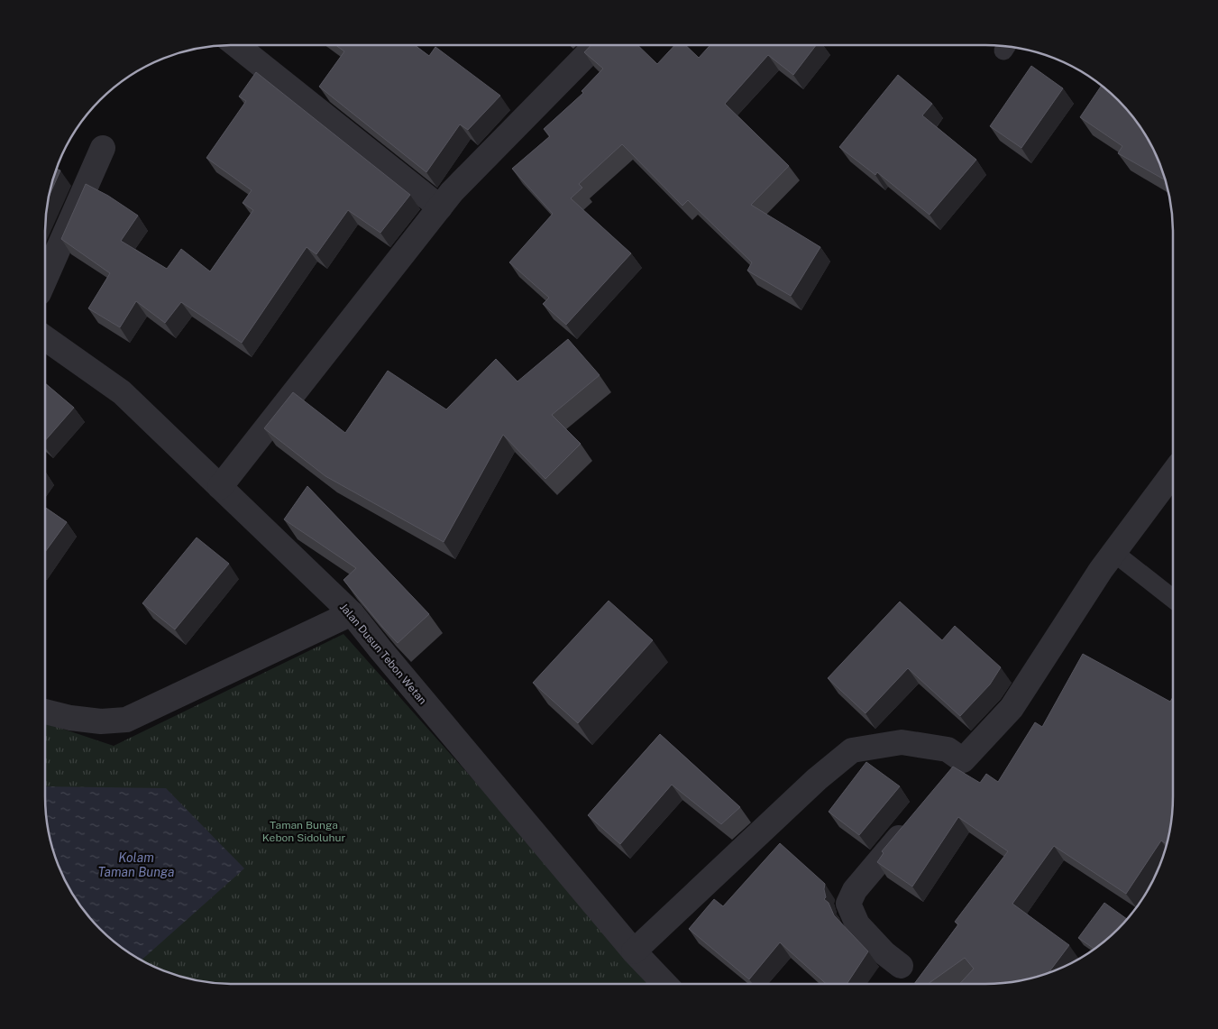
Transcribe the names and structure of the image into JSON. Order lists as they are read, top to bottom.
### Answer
{
  "streets": {
    "street": ["Jalan Dusun Tebon Wetan"]
  },
  "water": ["Kolam Taman Bunga"],
  "parks": ["Taman Bunga Kebon Sidoluhur"]
}
